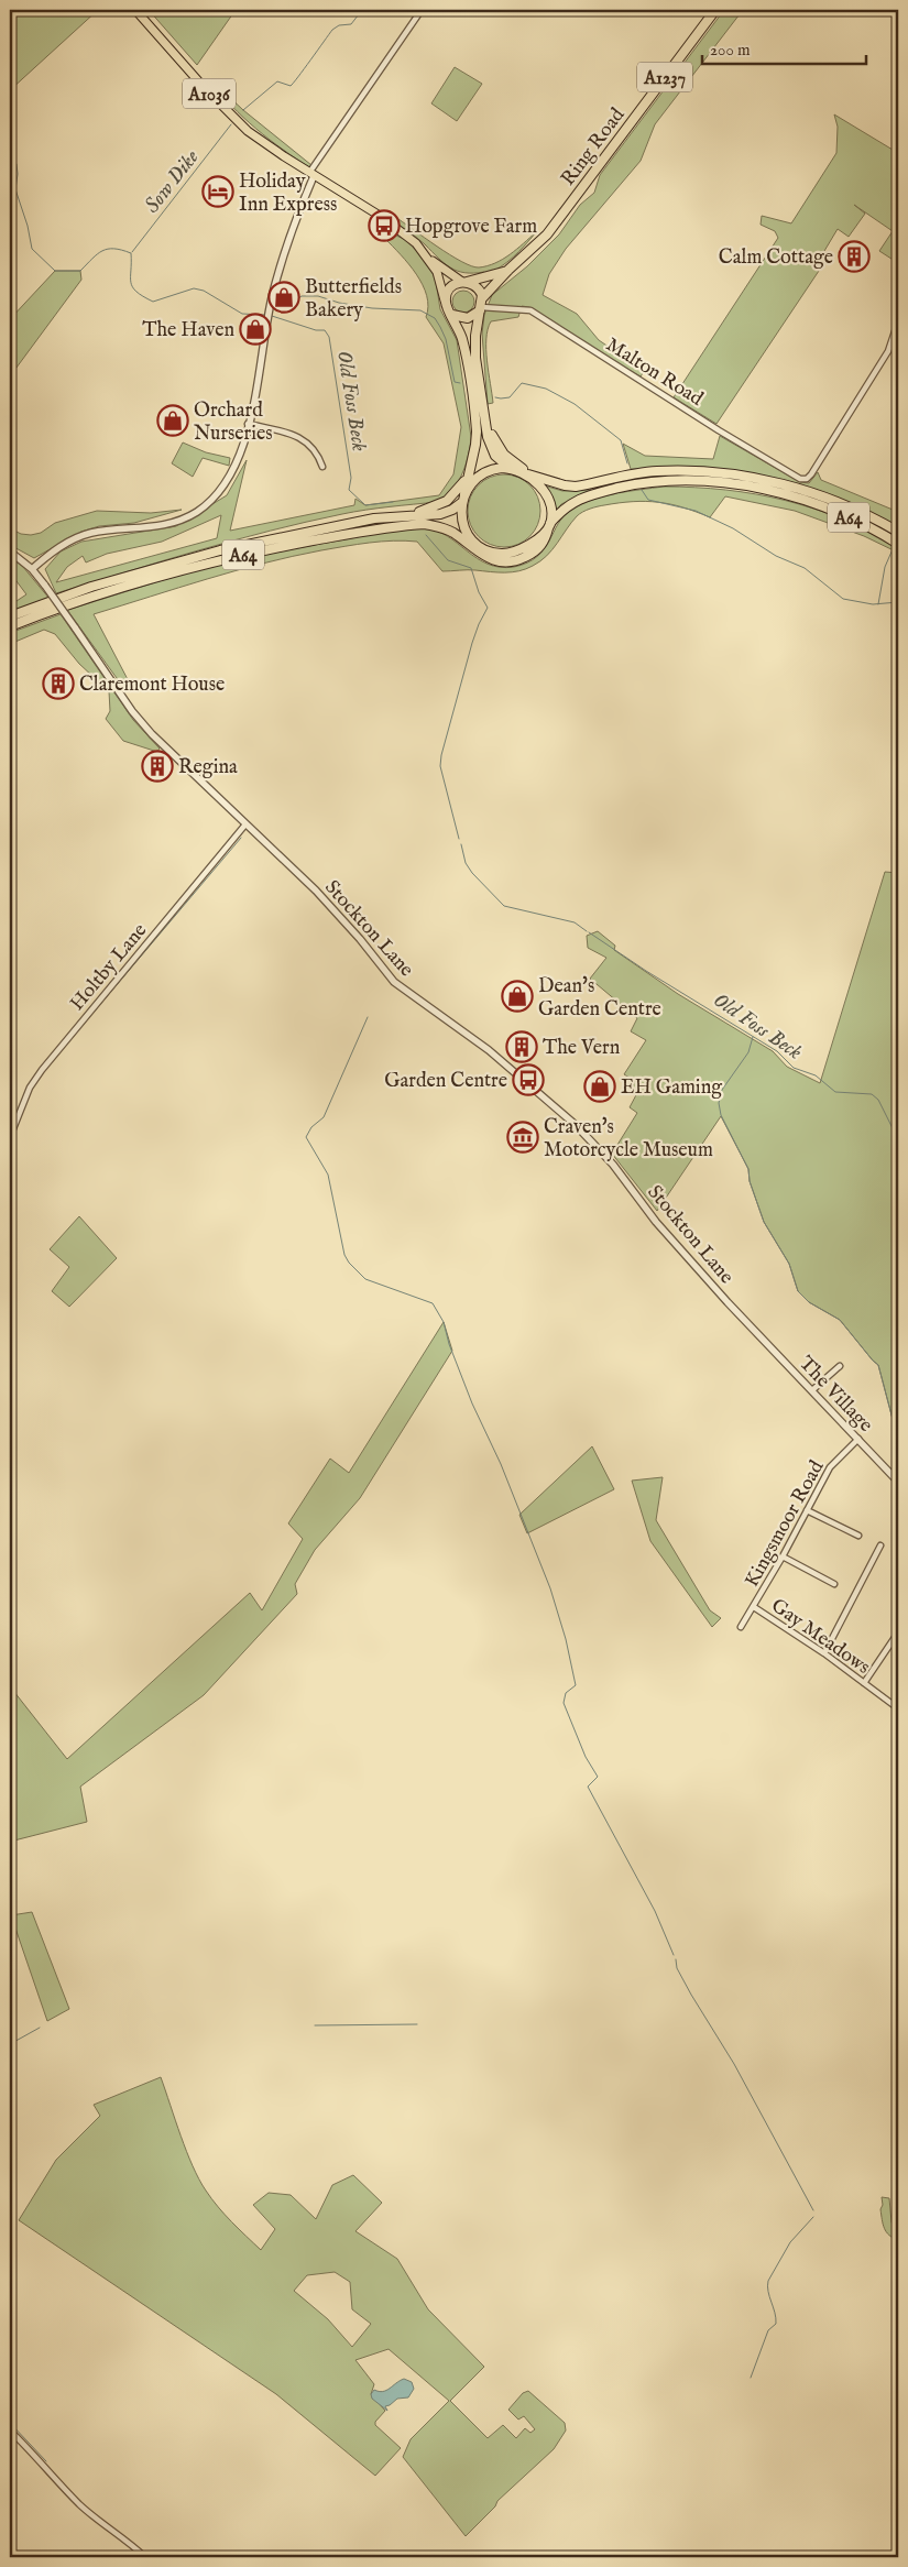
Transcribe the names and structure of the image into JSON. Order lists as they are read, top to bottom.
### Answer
{
  "streets": {
    "highway": ["A1237", "Ring Road", "A64"],
    "main road": ["A1036"],
    "street": [
      "Malton Road",
      "Stockton Lane",
      "Holtby Lane",
      "The Village",
      "Kingsmoor Road",
      "Gay Meadows"
    ]
  },
  "crossings": [
    ["A1036", "Ring Road"],
    ["A1036", "Malton Road"],
    ["Ring Road", "Malton Road"],
    ["Stockton Lane", "Holtby Lane"],
    ["Stockton Lane", "The Village"],
    ["The Village", "Kingsmoor Road"],
    ["Kingsmoor Road", "Gay Meadows"]
  ],
  "water": ["Sow Dike", "Old Foss Beck"],
  "places": {
    "hotel": ["Holiday Inn Express"],
    "bus stop": ["Hopgrove Farm", "Garden Centre"],
    "building": [
      "Calm Cottage",
      "Claremont House",
      "Regina",
      "The Vern"
    ],
    "shop": [
      "Butterfields Bakery",
      "The Haven",
      "Orchard Nurseries",
      "Dean's Garden Centre",
      "EH Gaming"
    ],
    "museum": ["Craven's Motorcycle Museum"]
  },
  "scale_bar": "200 m"
}
